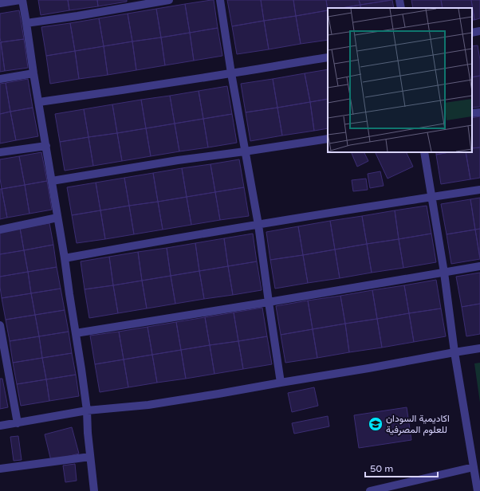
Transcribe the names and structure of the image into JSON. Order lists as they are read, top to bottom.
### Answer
{
  "places": {
    "school or university": ["اكاديمية السودان للعلوم المصرفية"]
  },
  "scale_bar": "50 m"
}
